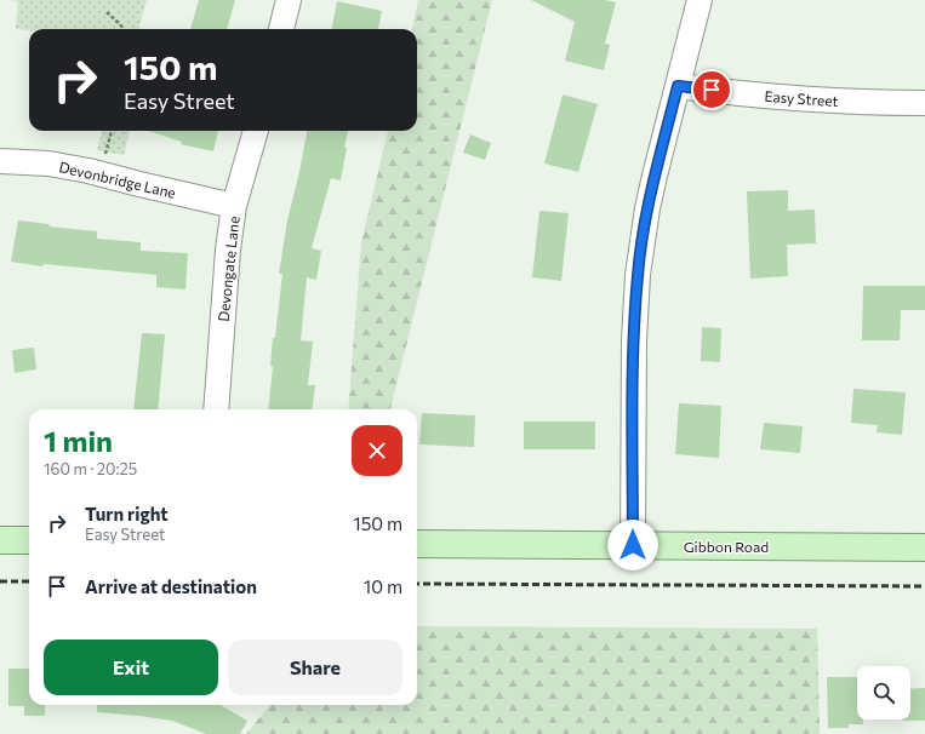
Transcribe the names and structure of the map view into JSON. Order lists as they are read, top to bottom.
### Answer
{
  "streets": {
    "main road": ["Gibbon Road"],
    "street": ["Easy Street", "Devonbridge Lane", "Devongate Lane"]
  },
  "crossings": [
    ["Devonbridge Lane", "Devongate Lane"]
  ],
  "page": {
    "turn": ["150 m", "Easy Street"],
    "heading": ["1 min", "160 m · 20:25"],
    "list": [
      {
        "name": "Turn right",
        "note": "Easy Street",
        "value": "150 m"
      },
      {
        "name": "Arrive at destination",
        "value": "10 m"
      }
    ],
    "buttons": ["Exit", "Share"]
  }
}
